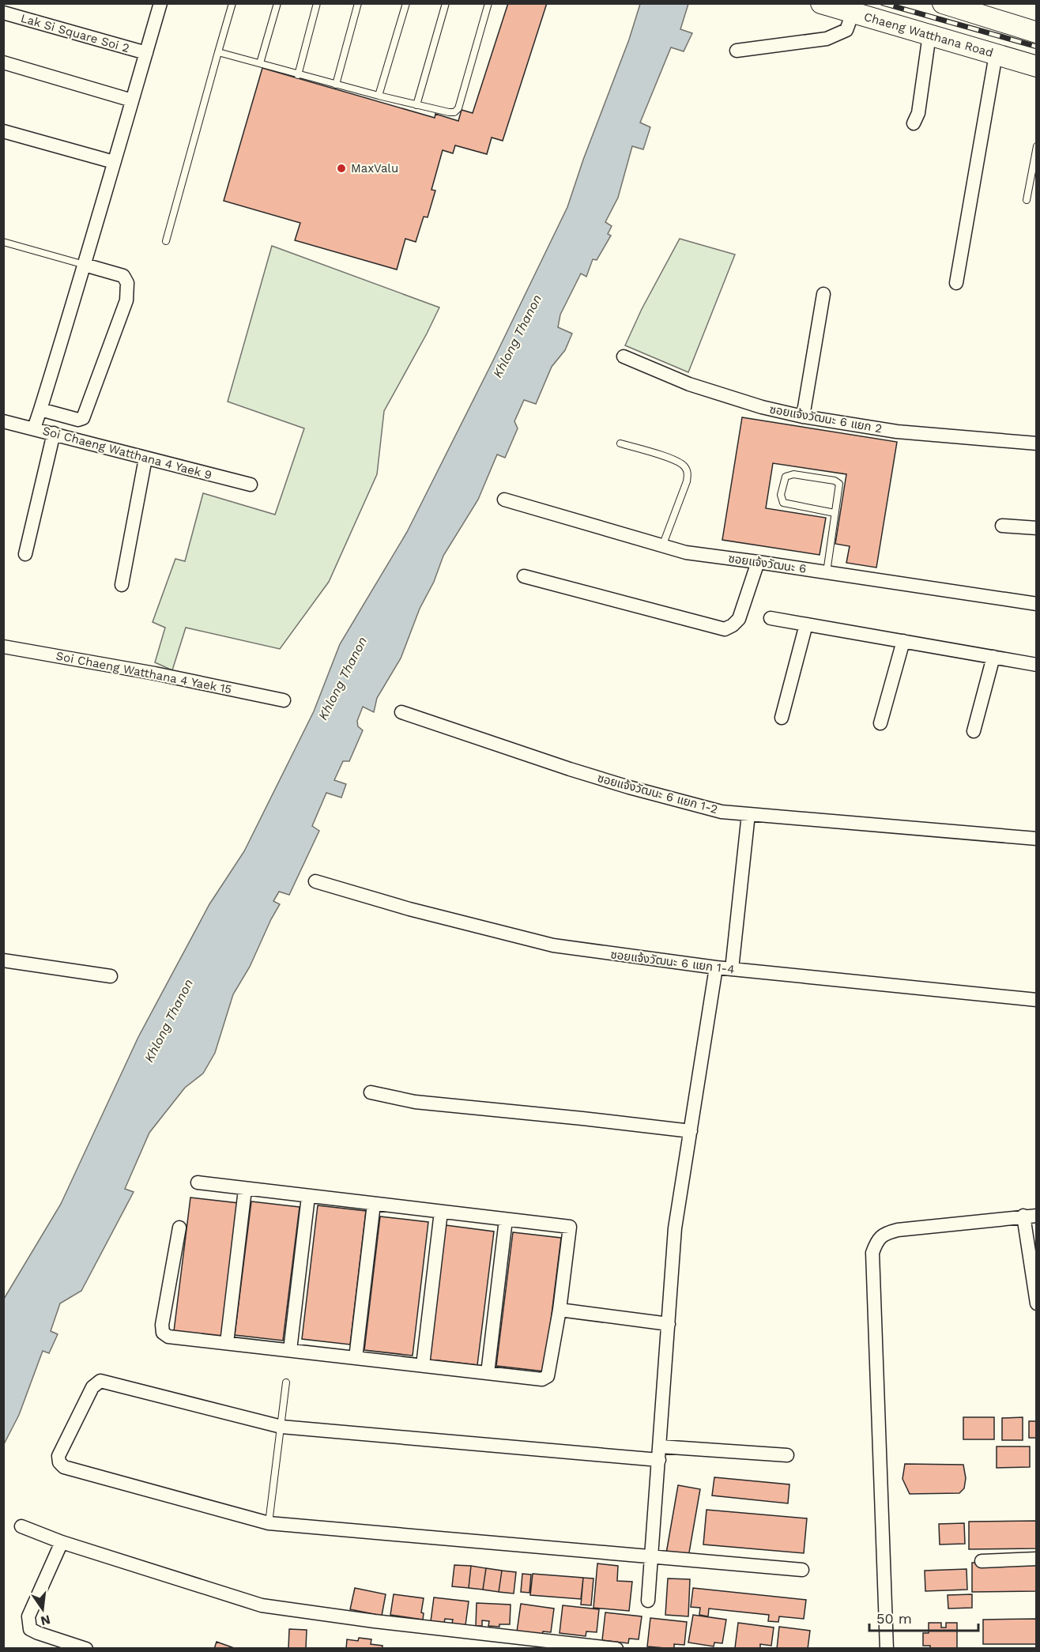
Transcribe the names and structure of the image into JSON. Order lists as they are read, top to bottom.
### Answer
{
  "streets": {
    "main road": ["Chaeng Watthana Road"],
    "street": [
      "Lak Si Square Soi 2",
      "ซอยแจ้งวัฒนะ 6 แยก 2",
      "Soi Chaeng Watthana 4 Yaek 9",
      "ซอยแจ้งวัฒนะ 6",
      "Soi Chaeng Watthana 4 Yaek 15",
      "ซอยแจ้งวัฒนะ 6 แยก 1-2",
      "ซอยแจ้งวัฒนะ 6 แยก 1-4"
    ]
  },
  "water": ["Khlong Thanon"],
  "places": ["MaxValu"],
  "scale_bar": "50 m",
  "north": "bottom"
}
